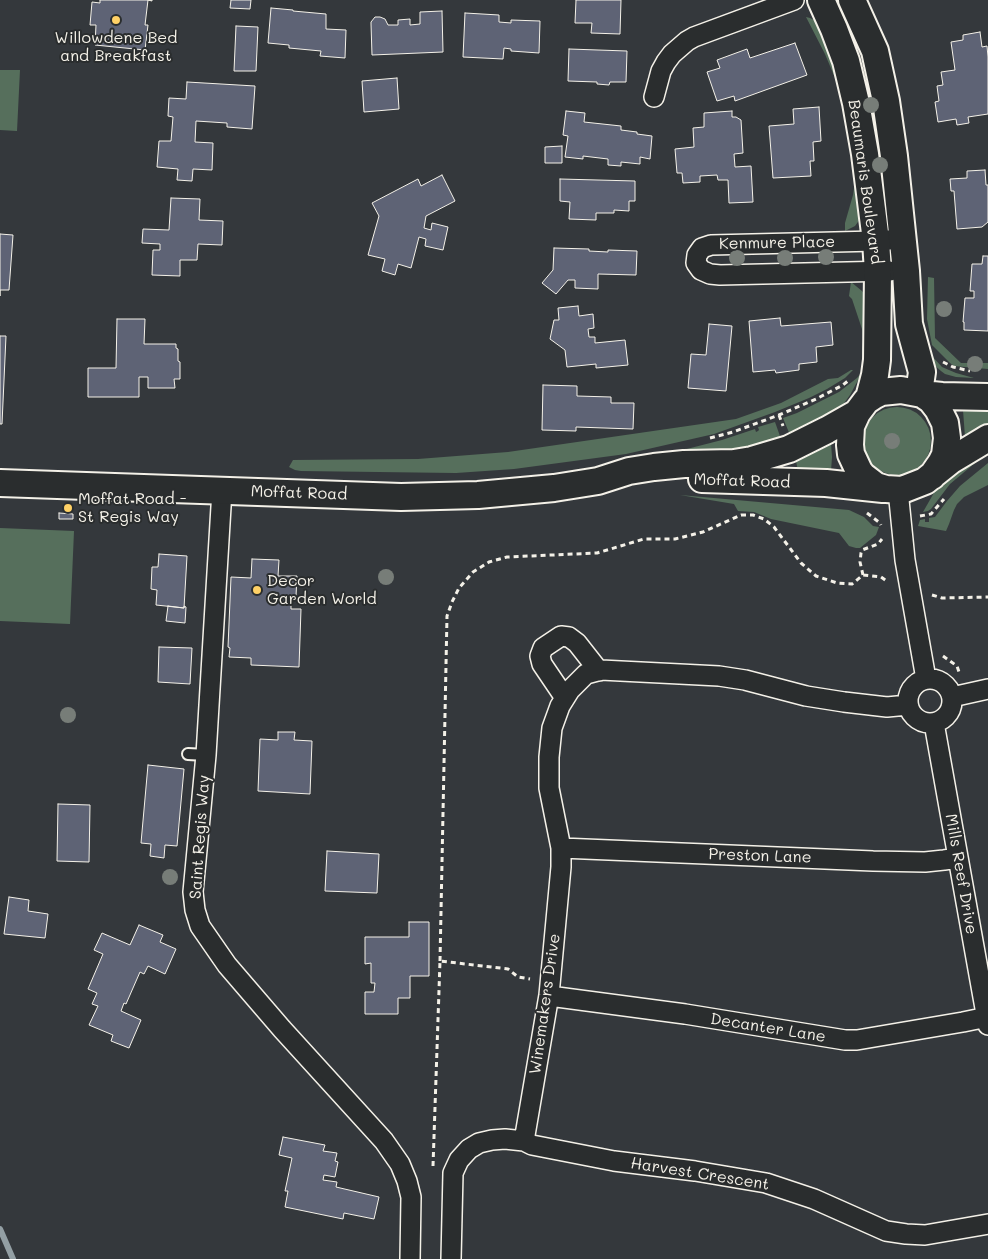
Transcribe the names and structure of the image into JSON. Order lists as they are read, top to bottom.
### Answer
{
  "streets": {
    "main road": ["Beaumaris Boulevard", "Moffat Road"],
    "street": [
      "Kenmure Place",
      "Saint Regis Way",
      "Preston Lane",
      "Mills Reef Drive",
      "Winemakers Drive",
      "Decanter Lane",
      "Harvest Crescent"
    ]
  },
  "crossings": [
    ["Beaumaris Boulevard", "Kenmure Place"],
    ["Beaumaris Boulevard", "Moffat Road"],
    ["Moffat Road", "Saint Regis Way"],
    ["Preston Lane", "Mills Reef Drive"],
    ["Preston Lane", "Winemakers Drive"],
    ["Mills Reef Drive", "Decanter Lane"],
    ["Winemakers Drive", "Decanter Lane"],
    ["Winemakers Drive", "Harvest Crescent"]
  ],
  "places": ["Willowdene Bed and Breakfast", "Moffat Road - St Regis Way", "Decor Garden World"]
}
